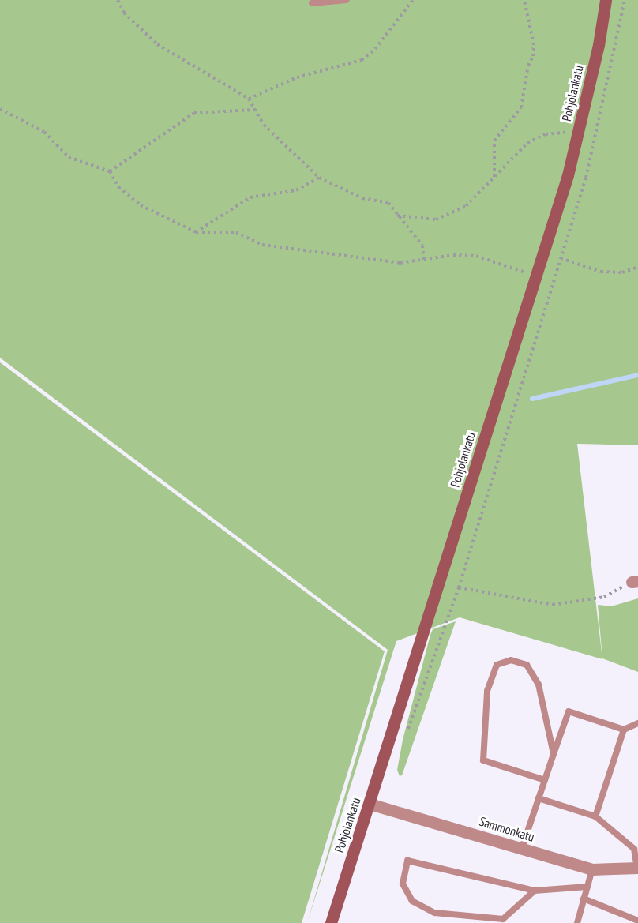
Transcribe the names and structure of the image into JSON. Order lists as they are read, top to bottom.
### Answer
{
  "streets": {
    "main road": ["Pohjolankatu"],
    "street": ["Sammonkatu"]
  },
  "crossings": [
    ["Pohjolankatu", "Sammonkatu"]
  ]
}
